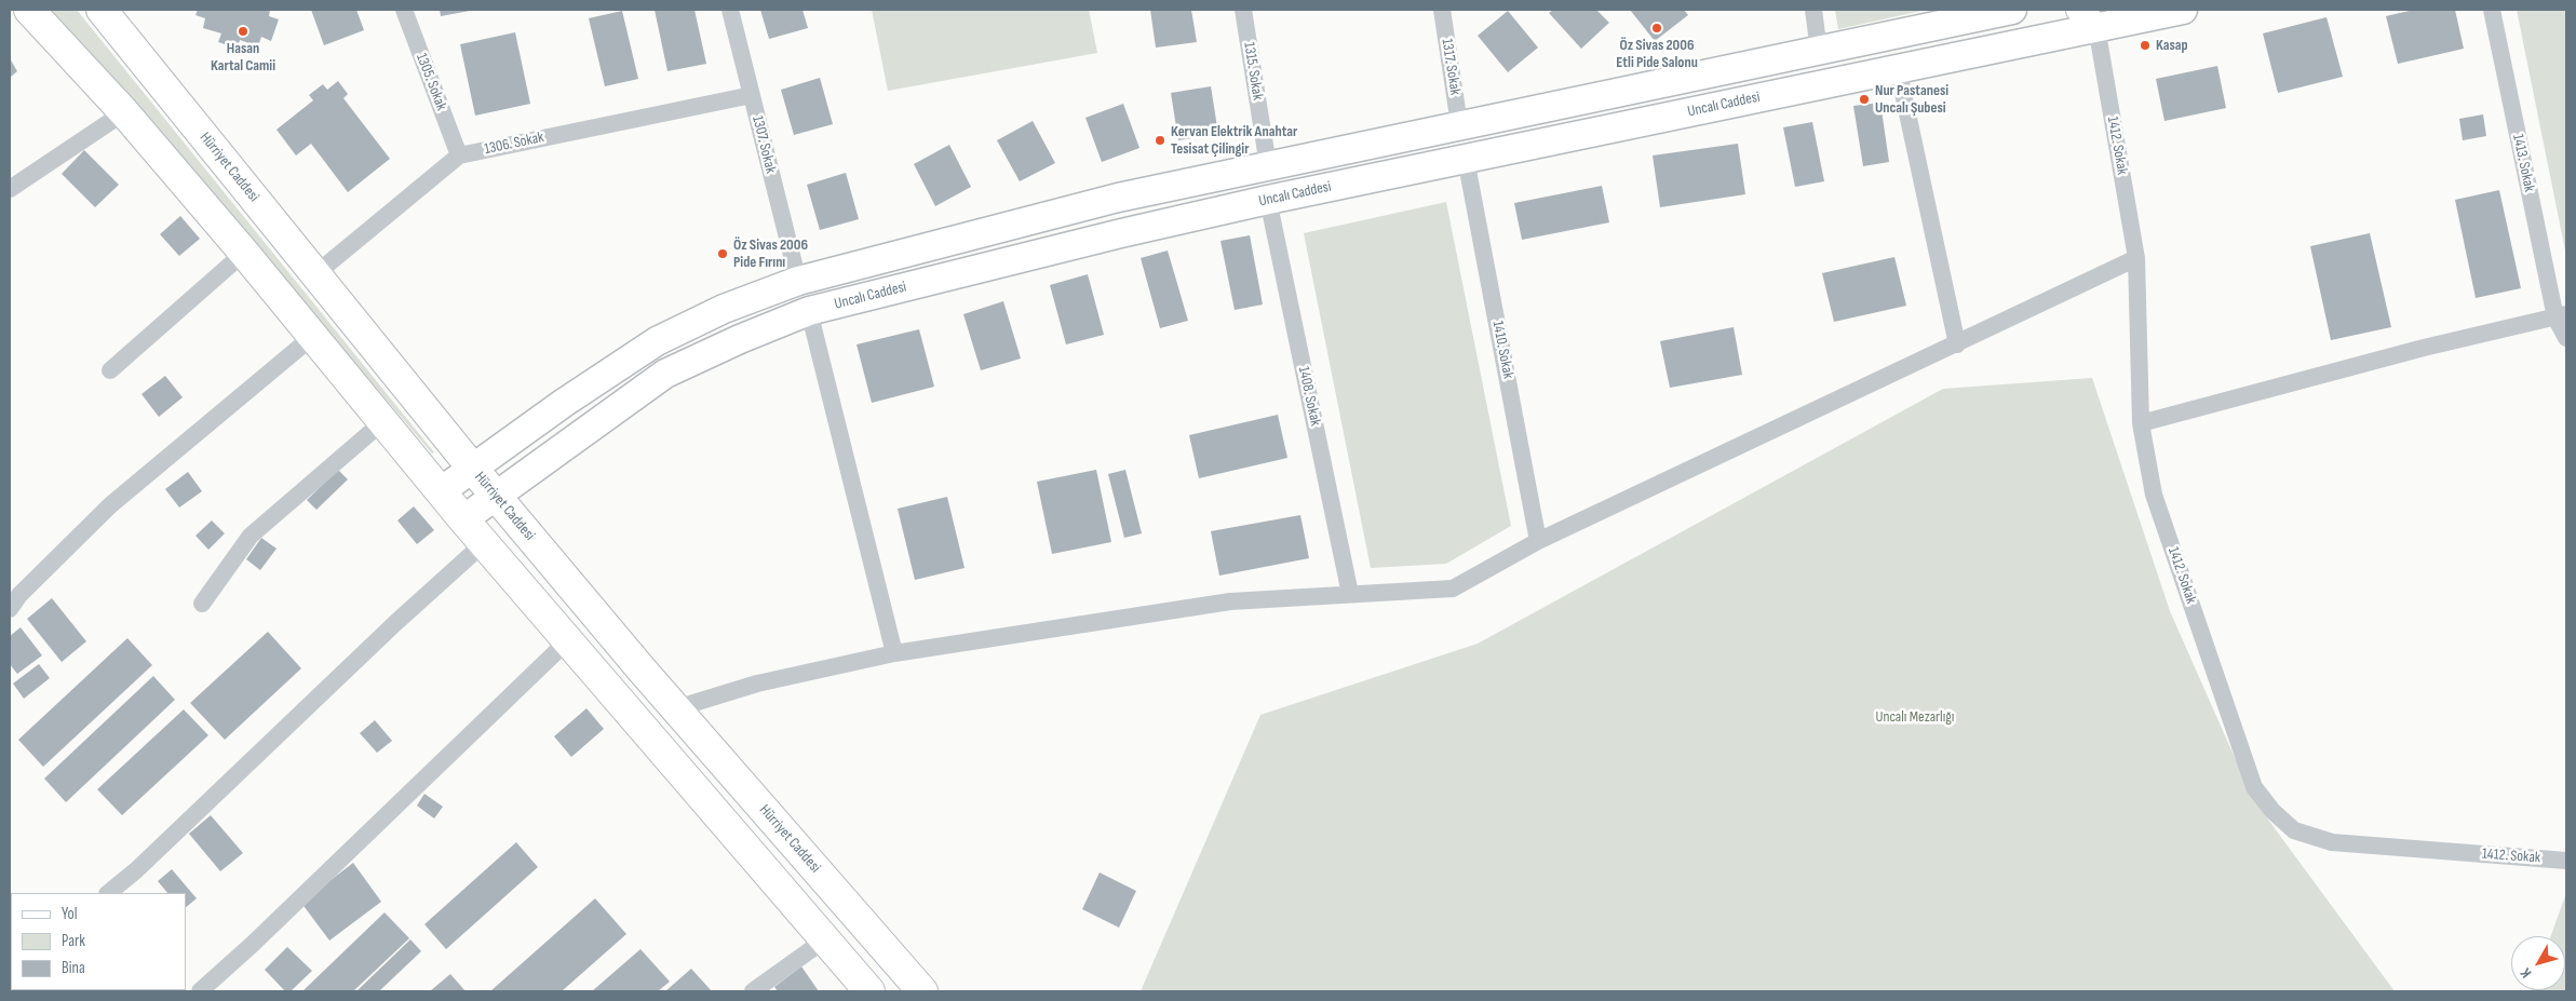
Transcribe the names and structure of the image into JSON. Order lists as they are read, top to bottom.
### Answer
{
  "streets": {
    "highway": ["Hürriyet Caddesi"],
    "main road": ["Uncalı Caddesi"],
    "street": [
      "1317. Sokak",
      "1315. Sokak",
      "1305. Sokak",
      "1306. Sokak",
      "1307. Sokak",
      "1412. Sokak",
      "1413. Sokak",
      "1410. Sokak",
      "1408. Sokak"
    ]
  },
  "crossings": [
    ["1305. Sokak", "1306. Sokak"],
    ["Uncalı Caddesi", "1412. Sokak"],
    ["Uncalı Caddesi", "Hürriyet Caddesi"],
    ["Uncalı Caddesi", "1410. Sokak"],
    ["Uncalı Caddesi", "1408. Sokak"],
    ["1306. Sokak", "1307. Sokak"],
    ["1306. Sokak", "Hürriyet Caddesi"]
  ],
  "parks": ["Uncalı Mezarlığı"],
  "places": [
    "Öz Sivas 2006 Etli Pide Salonu",
    "Hasan Kartal Camii",
    "Kasap",
    "Nur Pastanesi Uncalı Şubesi",
    "Kervan Elektrik Anahtar Tesisat Çilingir",
    "Öz Sivas 2006 Pide Fırını"
  ],
  "legend": ["Yol", "Park", "Bina"],
  "north": "bottom left"
}
